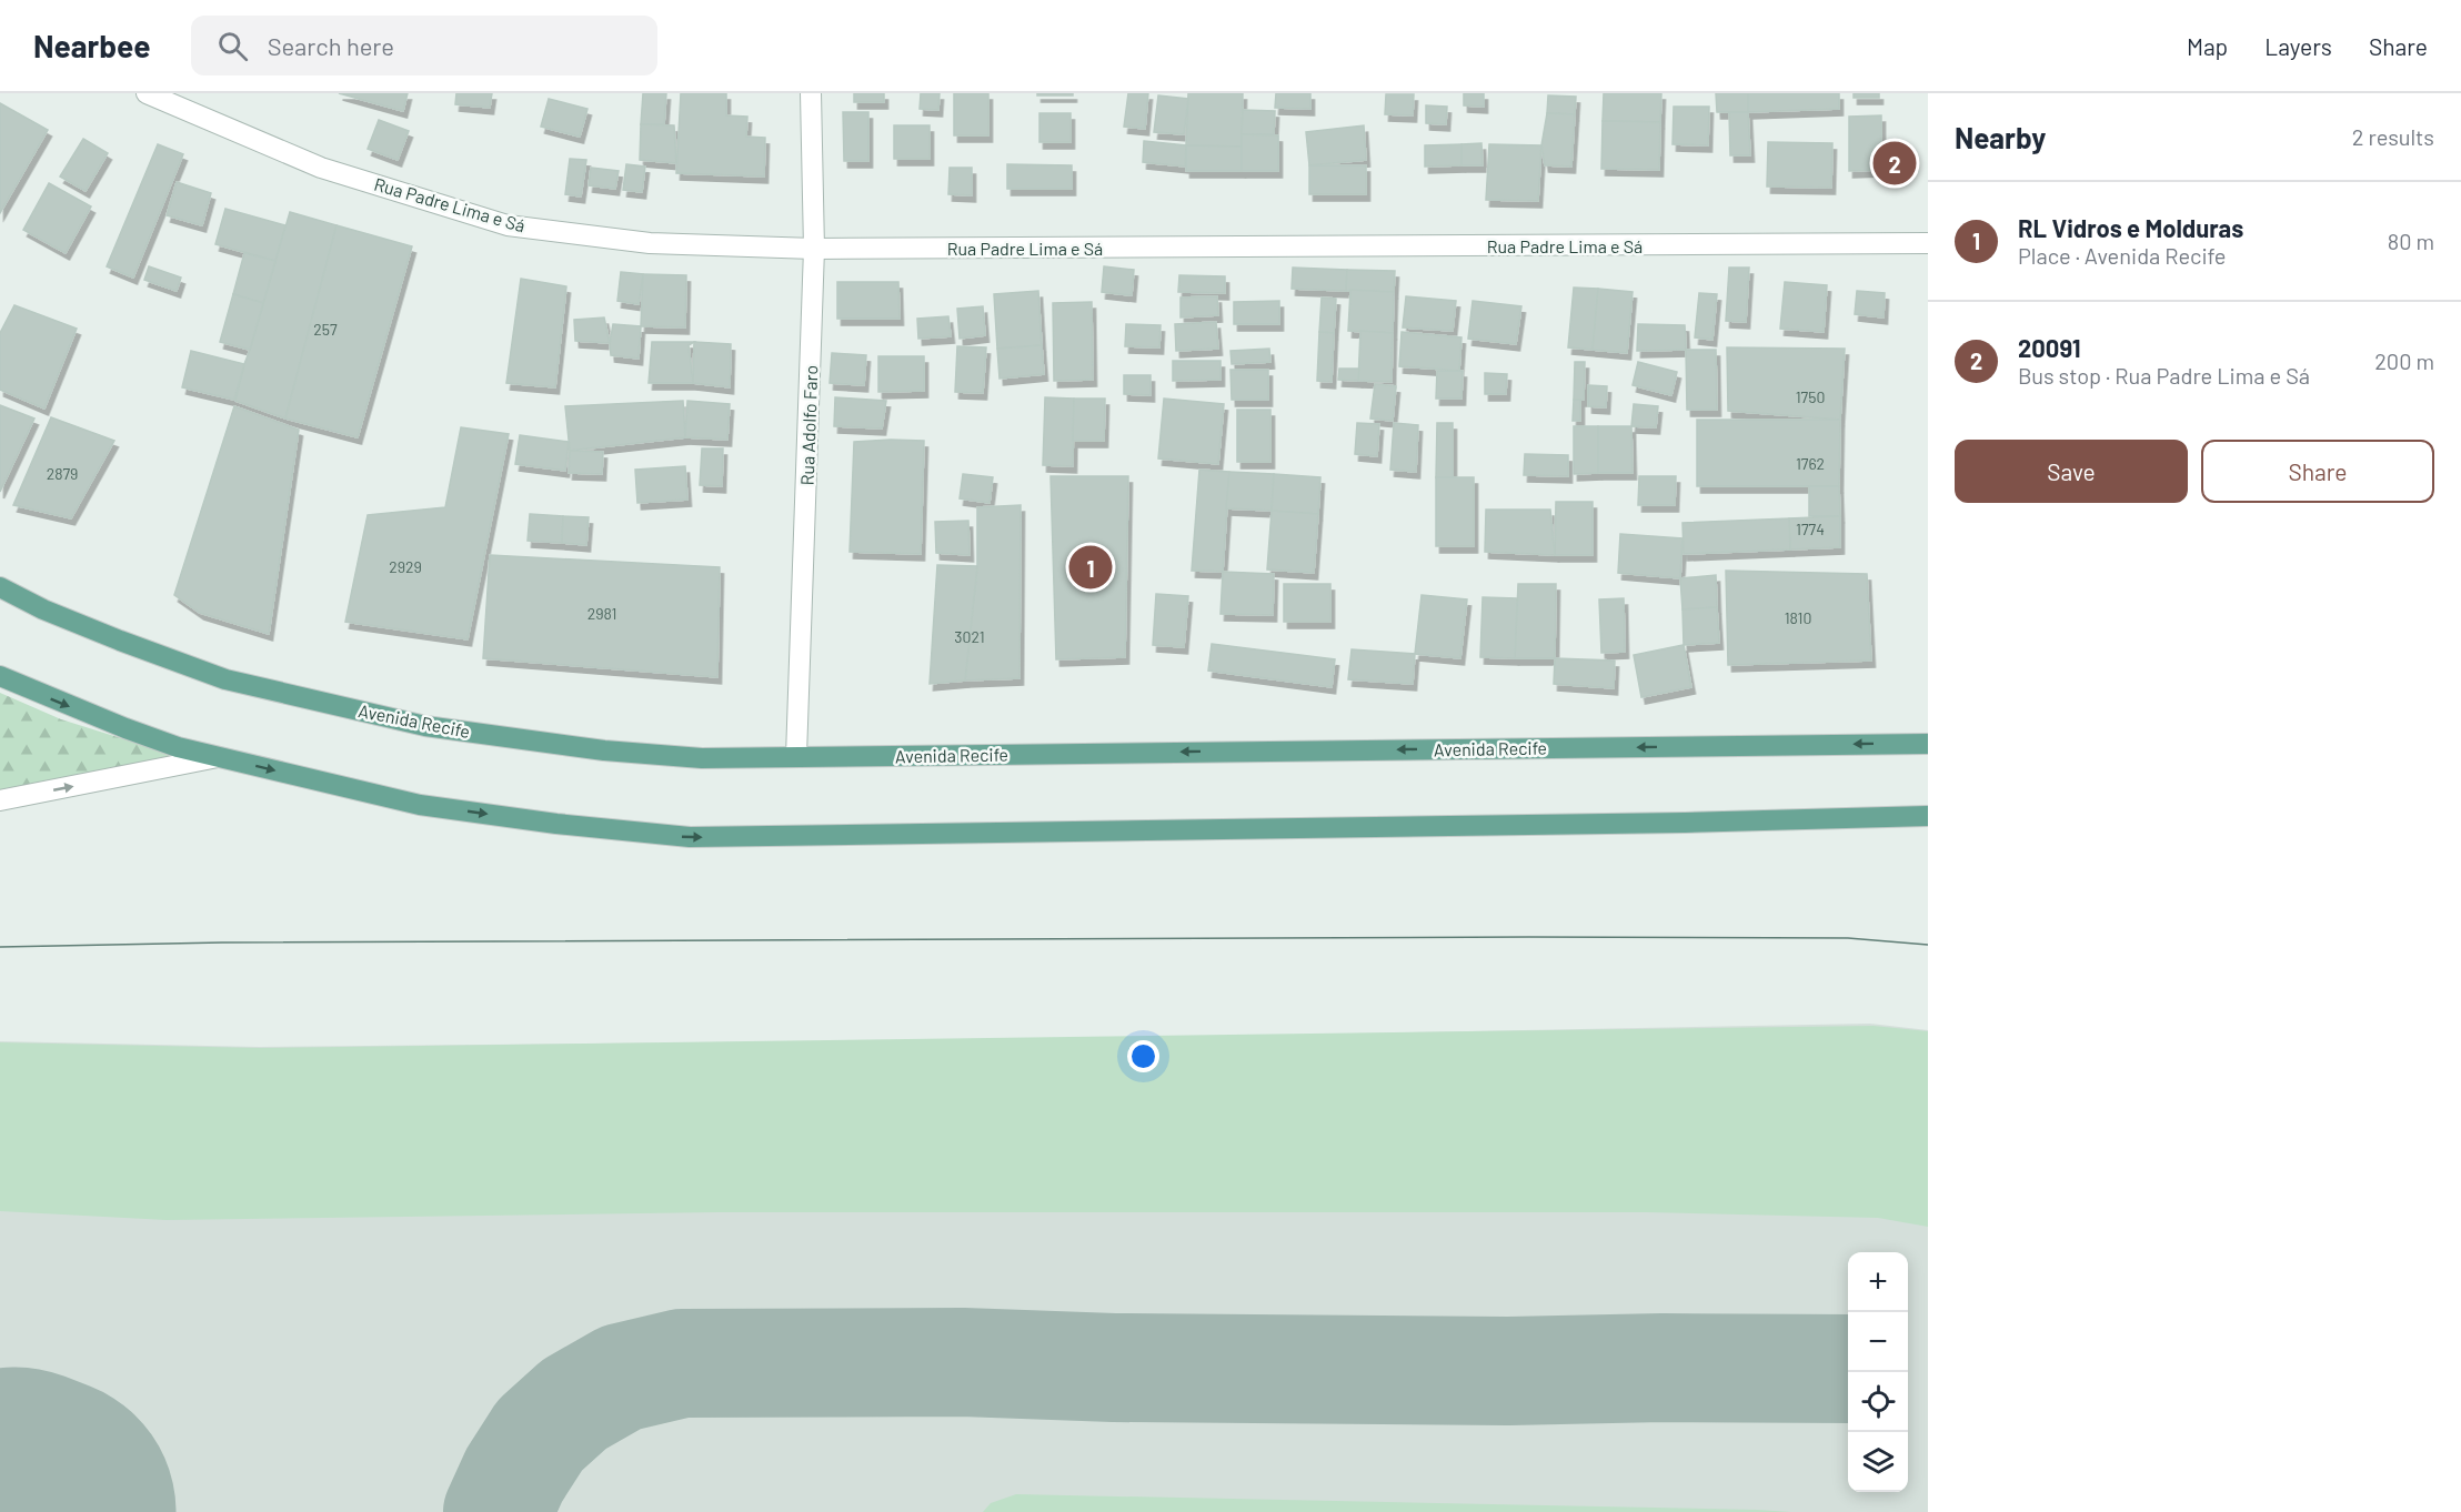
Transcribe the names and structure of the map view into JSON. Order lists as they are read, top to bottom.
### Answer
{
  "streets": {
    "main road": ["Avenida Recife"],
    "street": ["Rua Padre Lima e Sá", "Rua Adolfo Faro"]
  },
  "crossings": [
    ["Rua Padre Lima e Sá", "Rua Adolfo Faro"],
    ["Rua Adolfo Faro", "Avenida Recife"]
  ],
  "house_numbers": [
    "257",
    "1750",
    "1762",
    "2879",
    "1774",
    "2929",
    "2981",
    "1810",
    "3021"
  ],
  "page": {
    "header": "Nearbee",
    "search": "Search here",
    "nav": ["Map", "Layers", "Share"],
    "heading": ["Nearby", "2 results"],
    "pins": ["2", "1"],
    "list": [
      {
        "mark": "1",
        "name": "RL Vidros e Molduras",
        "note": "Place · Avenida Recife",
        "value": "80 m"
      },
      {
        "mark": "2",
        "name": "20091",
        "note": "Bus stop · Rua Padre Lima e Sá",
        "value": "200 m"
      }
    ],
    "buttons": ["Save", "Share"],
    "map_buttons": ["+", "−"]
  }
}
